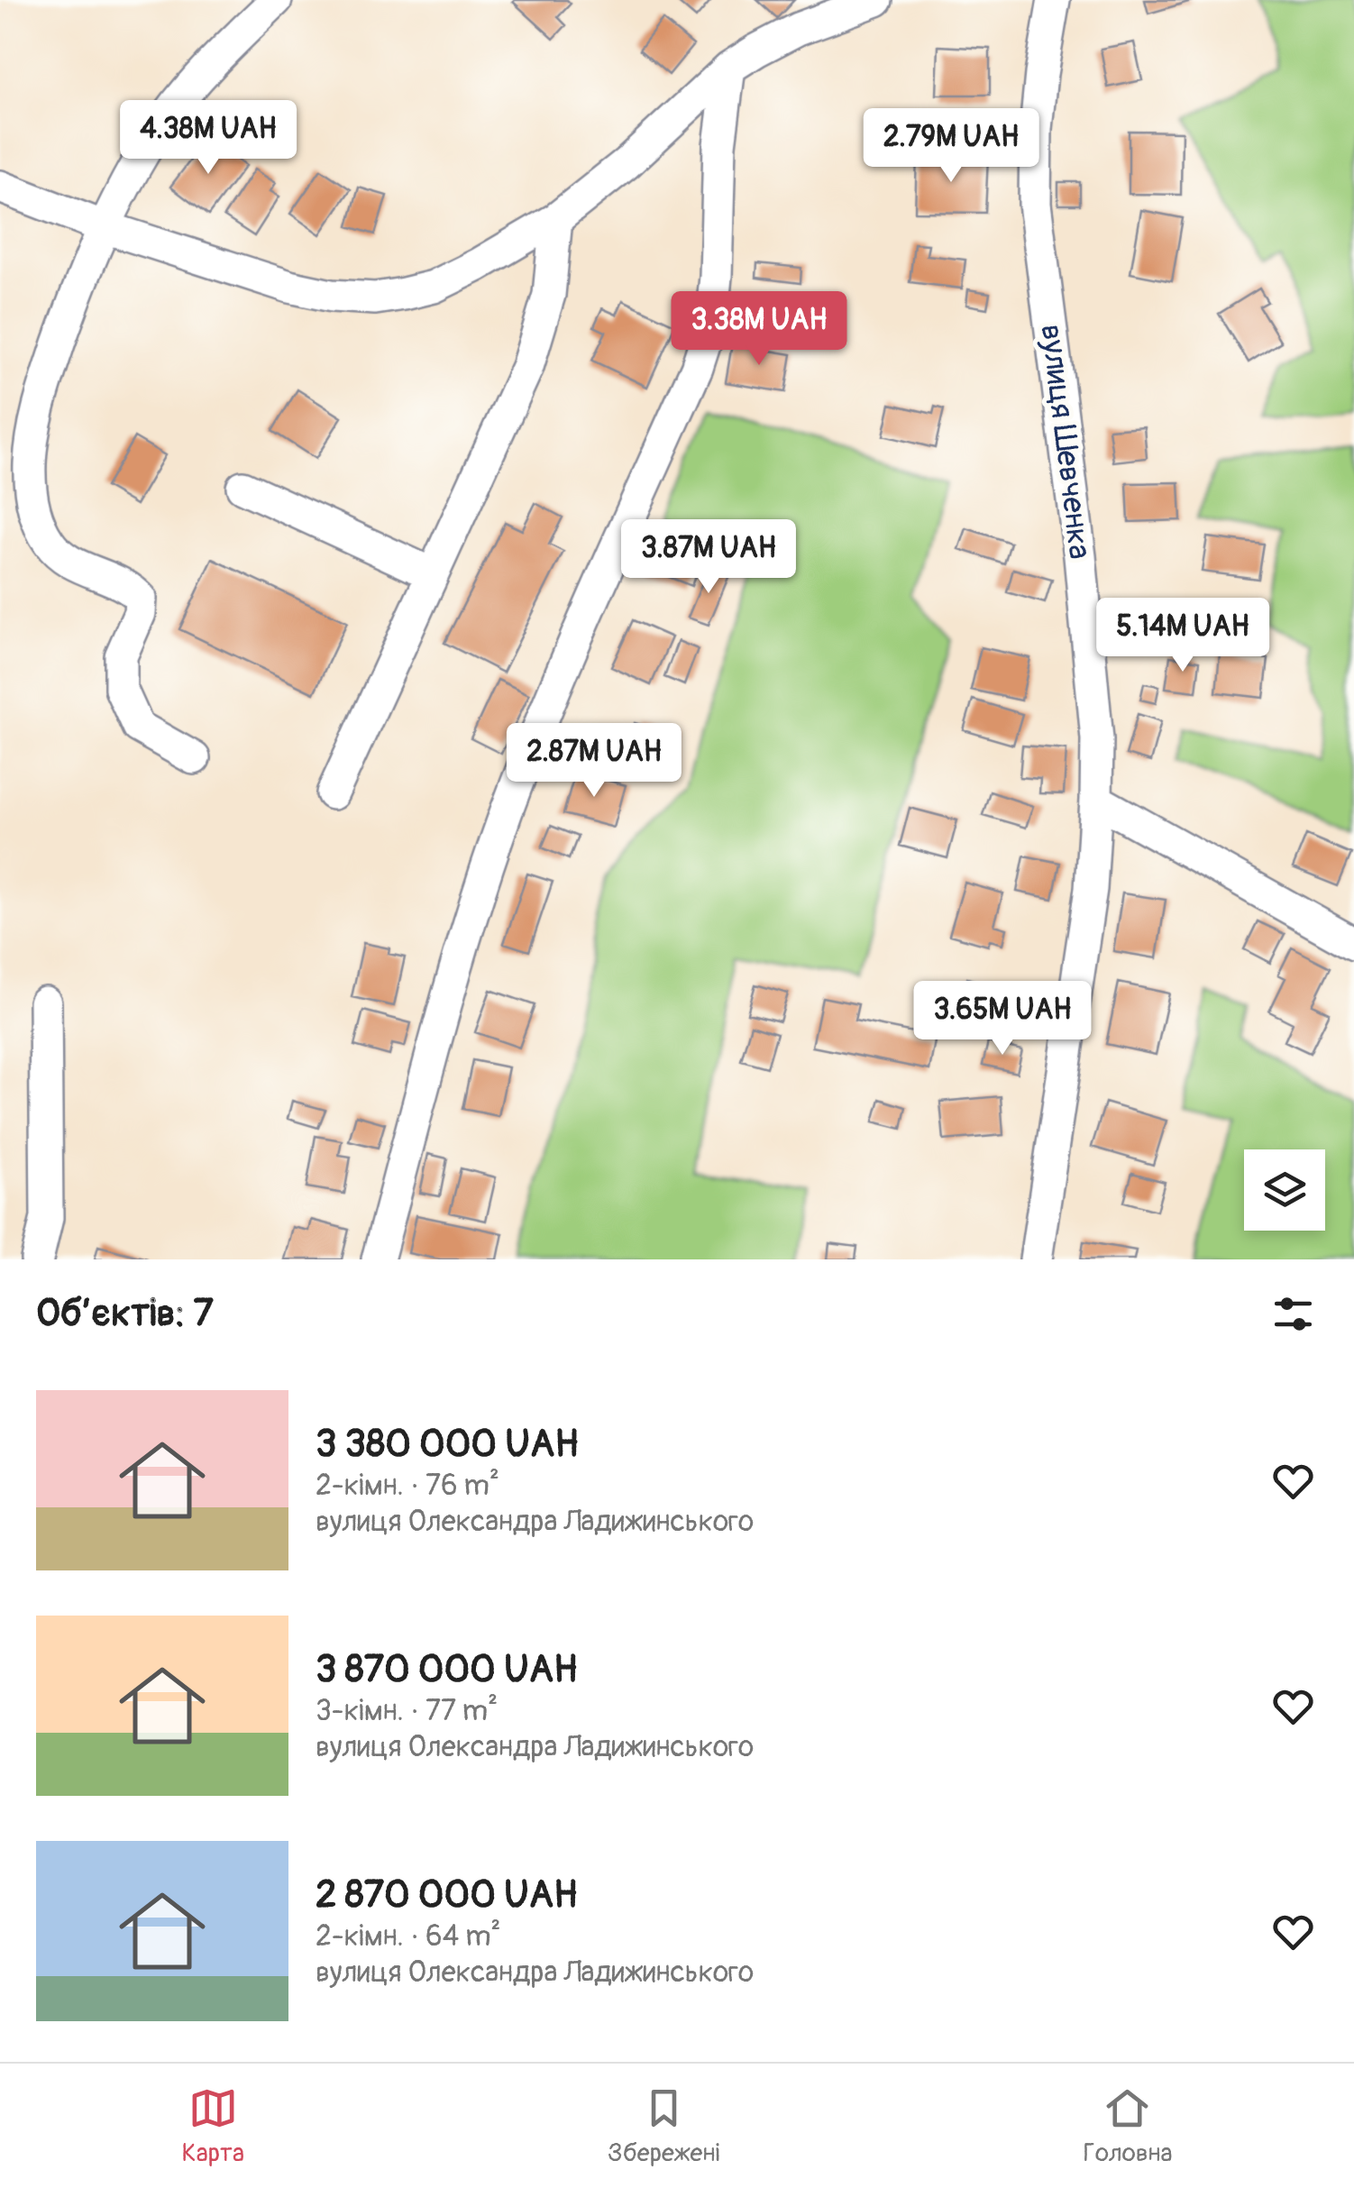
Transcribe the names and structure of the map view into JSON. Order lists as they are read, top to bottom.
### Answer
{
  "streets": {
    "street": ["вулиця Шевченка"]
  },
  "page": {
    "price": [
      "4.38M UAH",
      "2.79M UAH",
      "3.38M UAH",
      "3.87M UAH",
      "5.14M UAH",
      "2.87M UAH",
      "3.65M UAH"
    ],
    "heading": "Об’єктів: 7",
    "list": [
      {
        "name": "3 380 000 UAH",
        "note": "2-кімн. · 76 m² · вулиця Олександра Ладижинського"
      },
      {
        "name": "3 870 000 UAH",
        "note": "3-кімн. · 77 m² · вулиця Олександра Ладижинського"
      },
      {
        "name": "2 870 000 UAH",
        "note": "2-кімн. · 64 m² · вулиця Олександра Ладижинського"
      }
    ],
    "tabs": ["Карта", "Збережені", "Головна"]
  }
}
